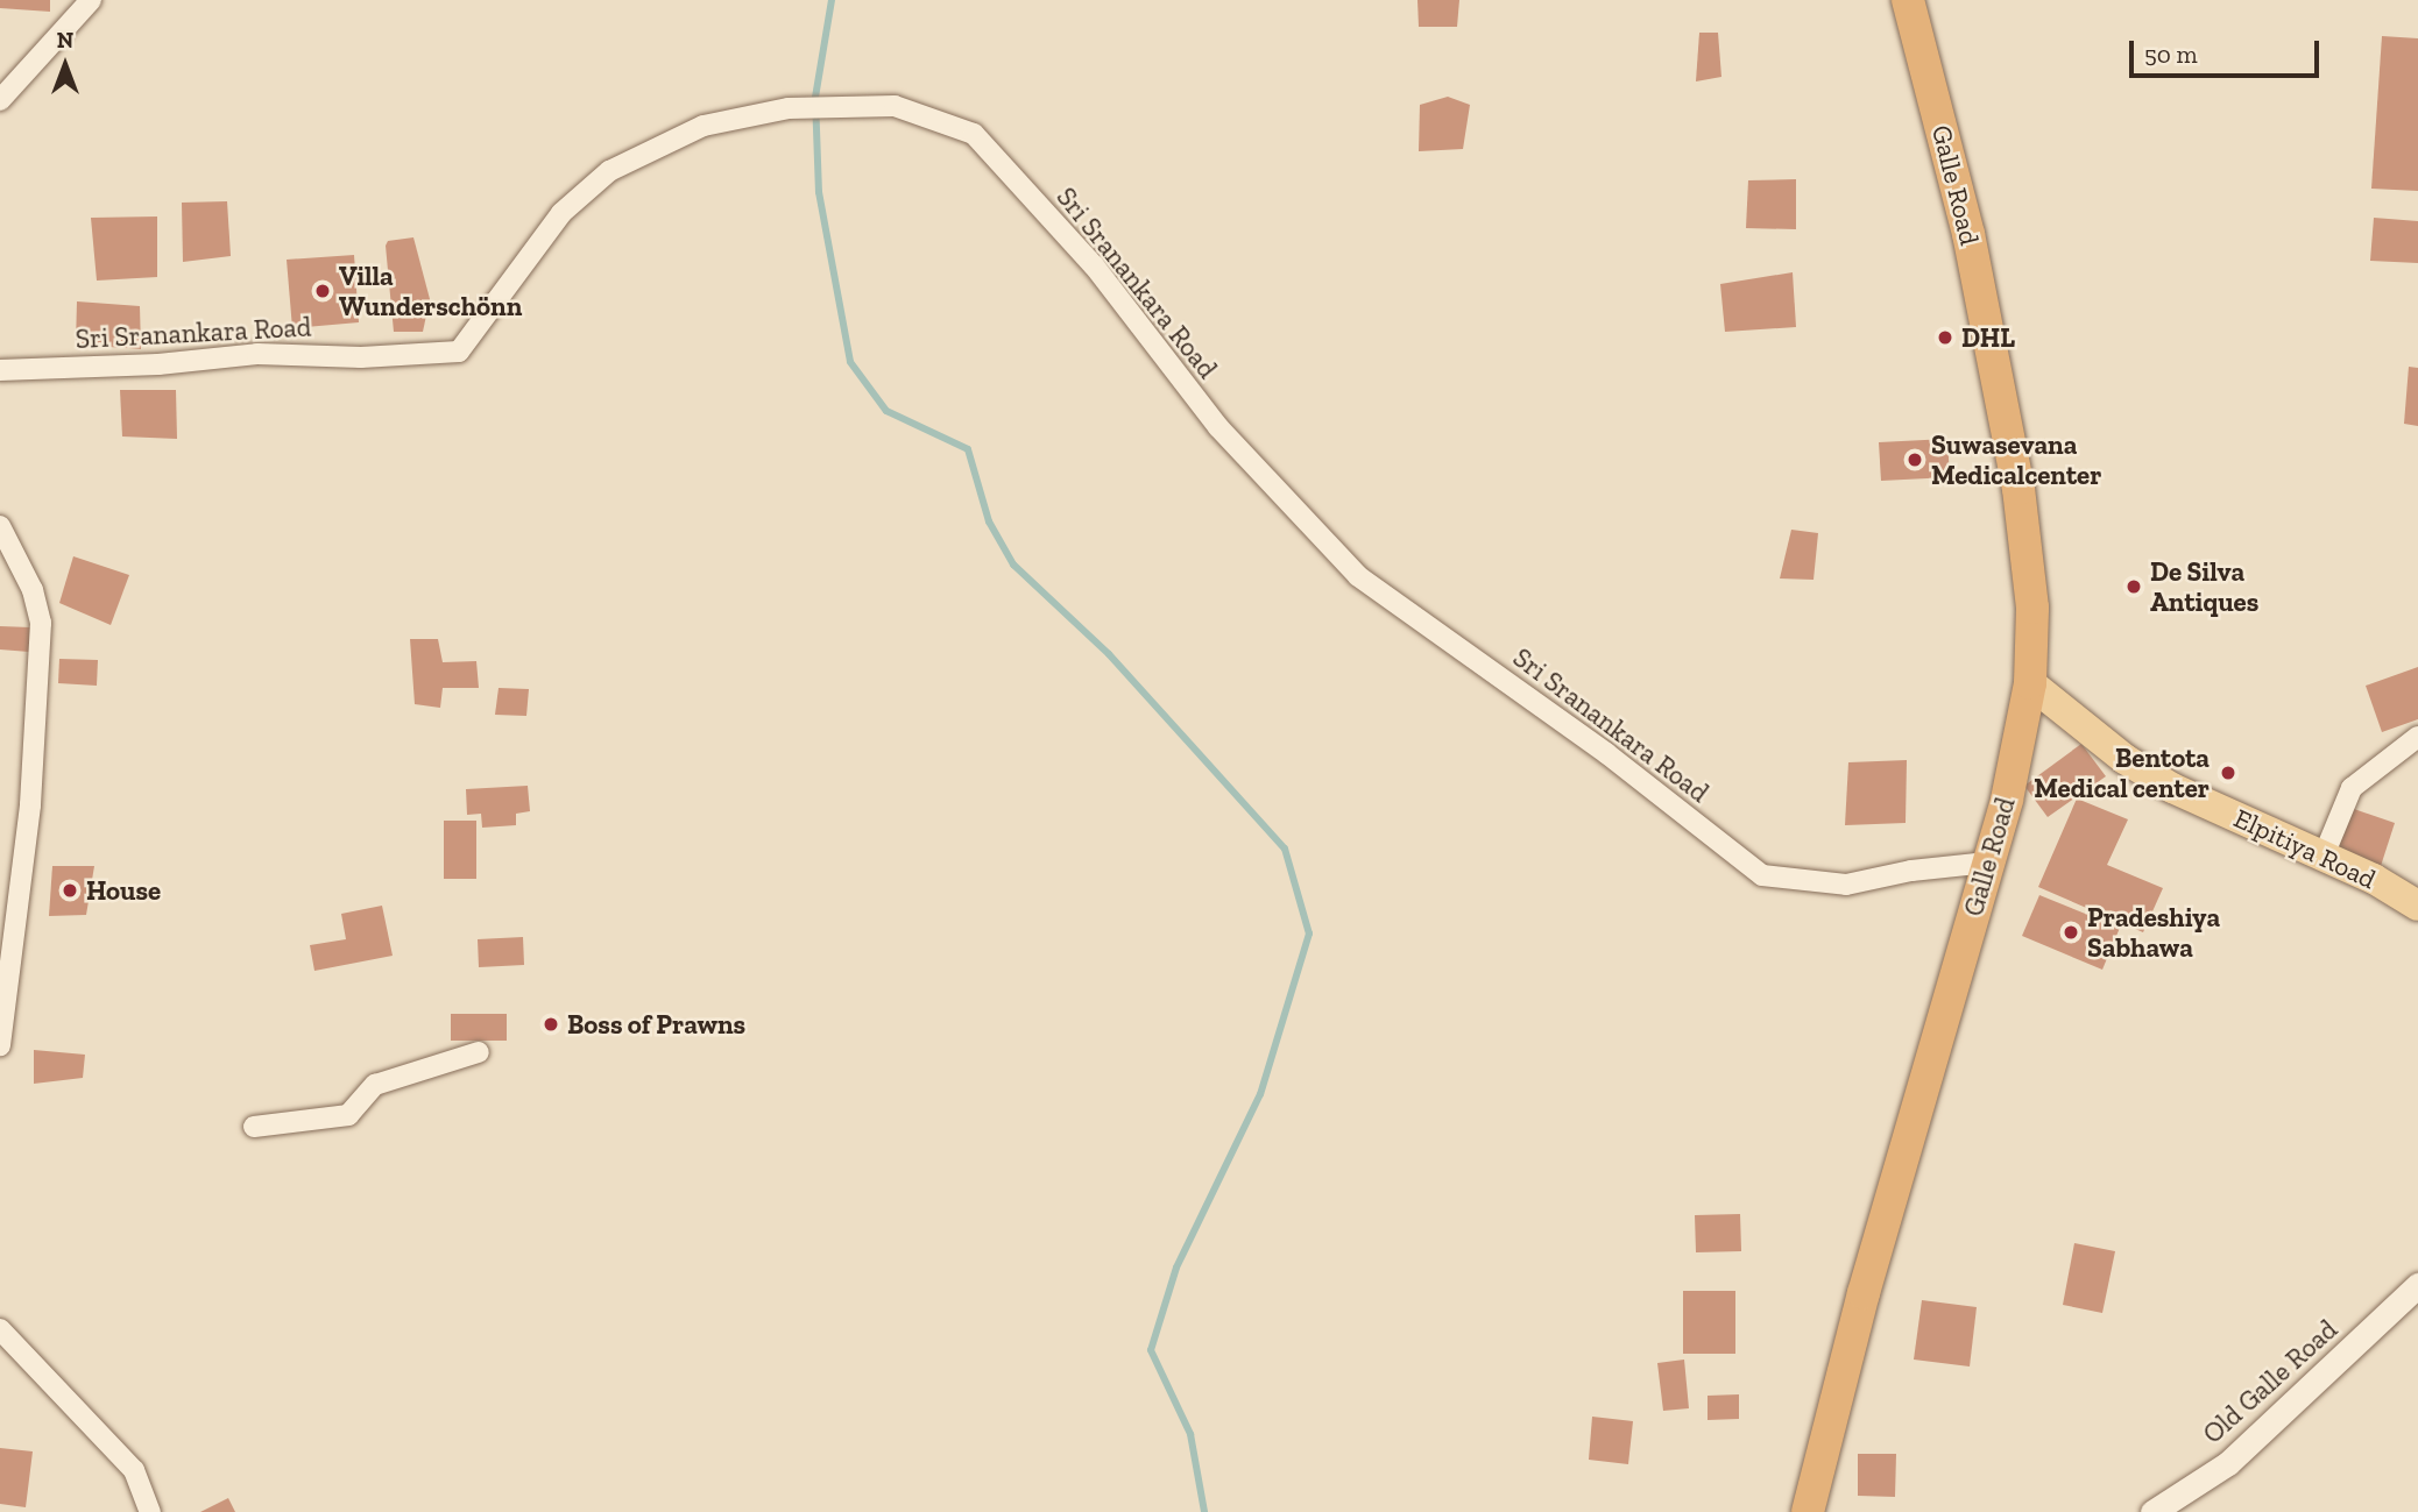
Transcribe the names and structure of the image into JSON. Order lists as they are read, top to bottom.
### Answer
{
  "streets": {
    "highway": ["Galle Road"],
    "main road": ["Elpitiya Road"],
    "street": ["Sri Sranankara Road", "Old Galle Road"]
  },
  "crossings": [
    ["Galle Road", "Sri Sranankara Road"],
    ["Galle Road", "Elpitiya Road"]
  ],
  "places": [
    "Villa Wunderschönn",
    "DHL",
    "Suwasevana Medicalcenter",
    "De Silva Antiques",
    "Bentota Medical center",
    "House",
    "Pradeshiya Sabhawa",
    "Boss of Prawns"
  ],
  "scale_bar": "50 m",
  "north": "top"
}
